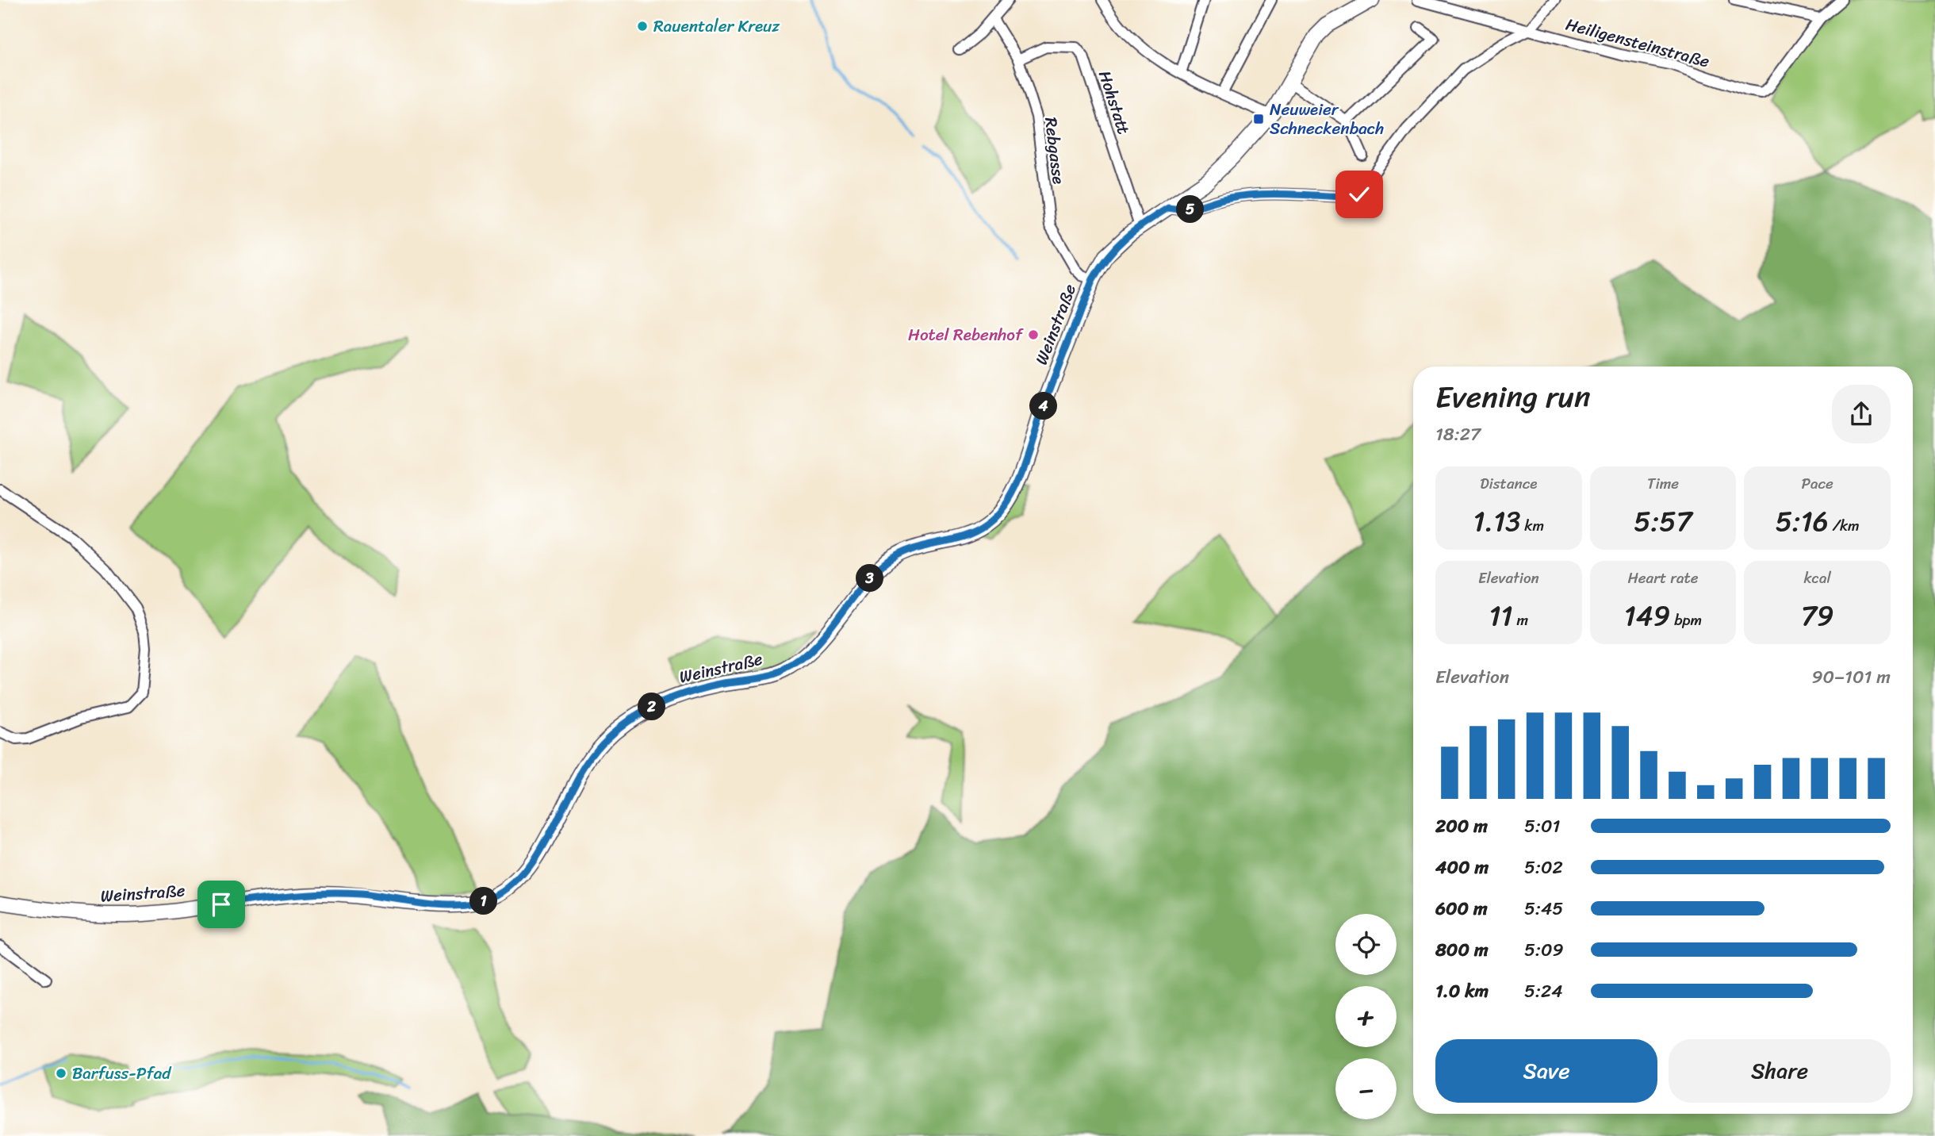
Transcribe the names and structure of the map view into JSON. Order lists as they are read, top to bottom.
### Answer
{
  "streets": {
    "main road": ["Weinstraße"],
    "street": ["Heiligensteinstraße", "Hohstatt", "Rebgasse"]
  },
  "crossings": [
    ["Hohstatt", "Rebgasse"],
    ["Hohstatt", "Weinstraße"],
    ["Rebgasse", "Weinstraße"]
  ],
  "places": {
    "other": ["Rauentaler Kreuz", "Hotel Rebenhof", "Barfuss-Pfad"],
    "transit": ["Neuweier Schneckenbach"]
  },
  "page": {
    "pins": [
      "5",
      "4",
      "3",
      "2",
      "1"
    ],
    "heading": ["Evening run", "18:27"],
    "stats": [
      ["Distance", "1.13 km"],
      ["Time", "5:57"],
      ["Pace", "5:16 /km"],
      ["Elevation", "11 m"],
      ["Heart rate", "149 bpm"],
      ["kcal", "79"]
    ],
    "chart": ["Elevation", "90–101 m"],
    "list": [
      {
        "name": "200 m",
        "note": "5:01"
      },
      {
        "name": "400 m",
        "note": "5:02"
      },
      {
        "name": "600 m",
        "note": "5:45"
      },
      {
        "name": "800 m",
        "note": "5:09"
      },
      {
        "name": "1.0 km",
        "note": "5:24"
      }
    ],
    "map_buttons": ["+", "−"],
    "buttons": ["Save", "Share"]
  }
}
